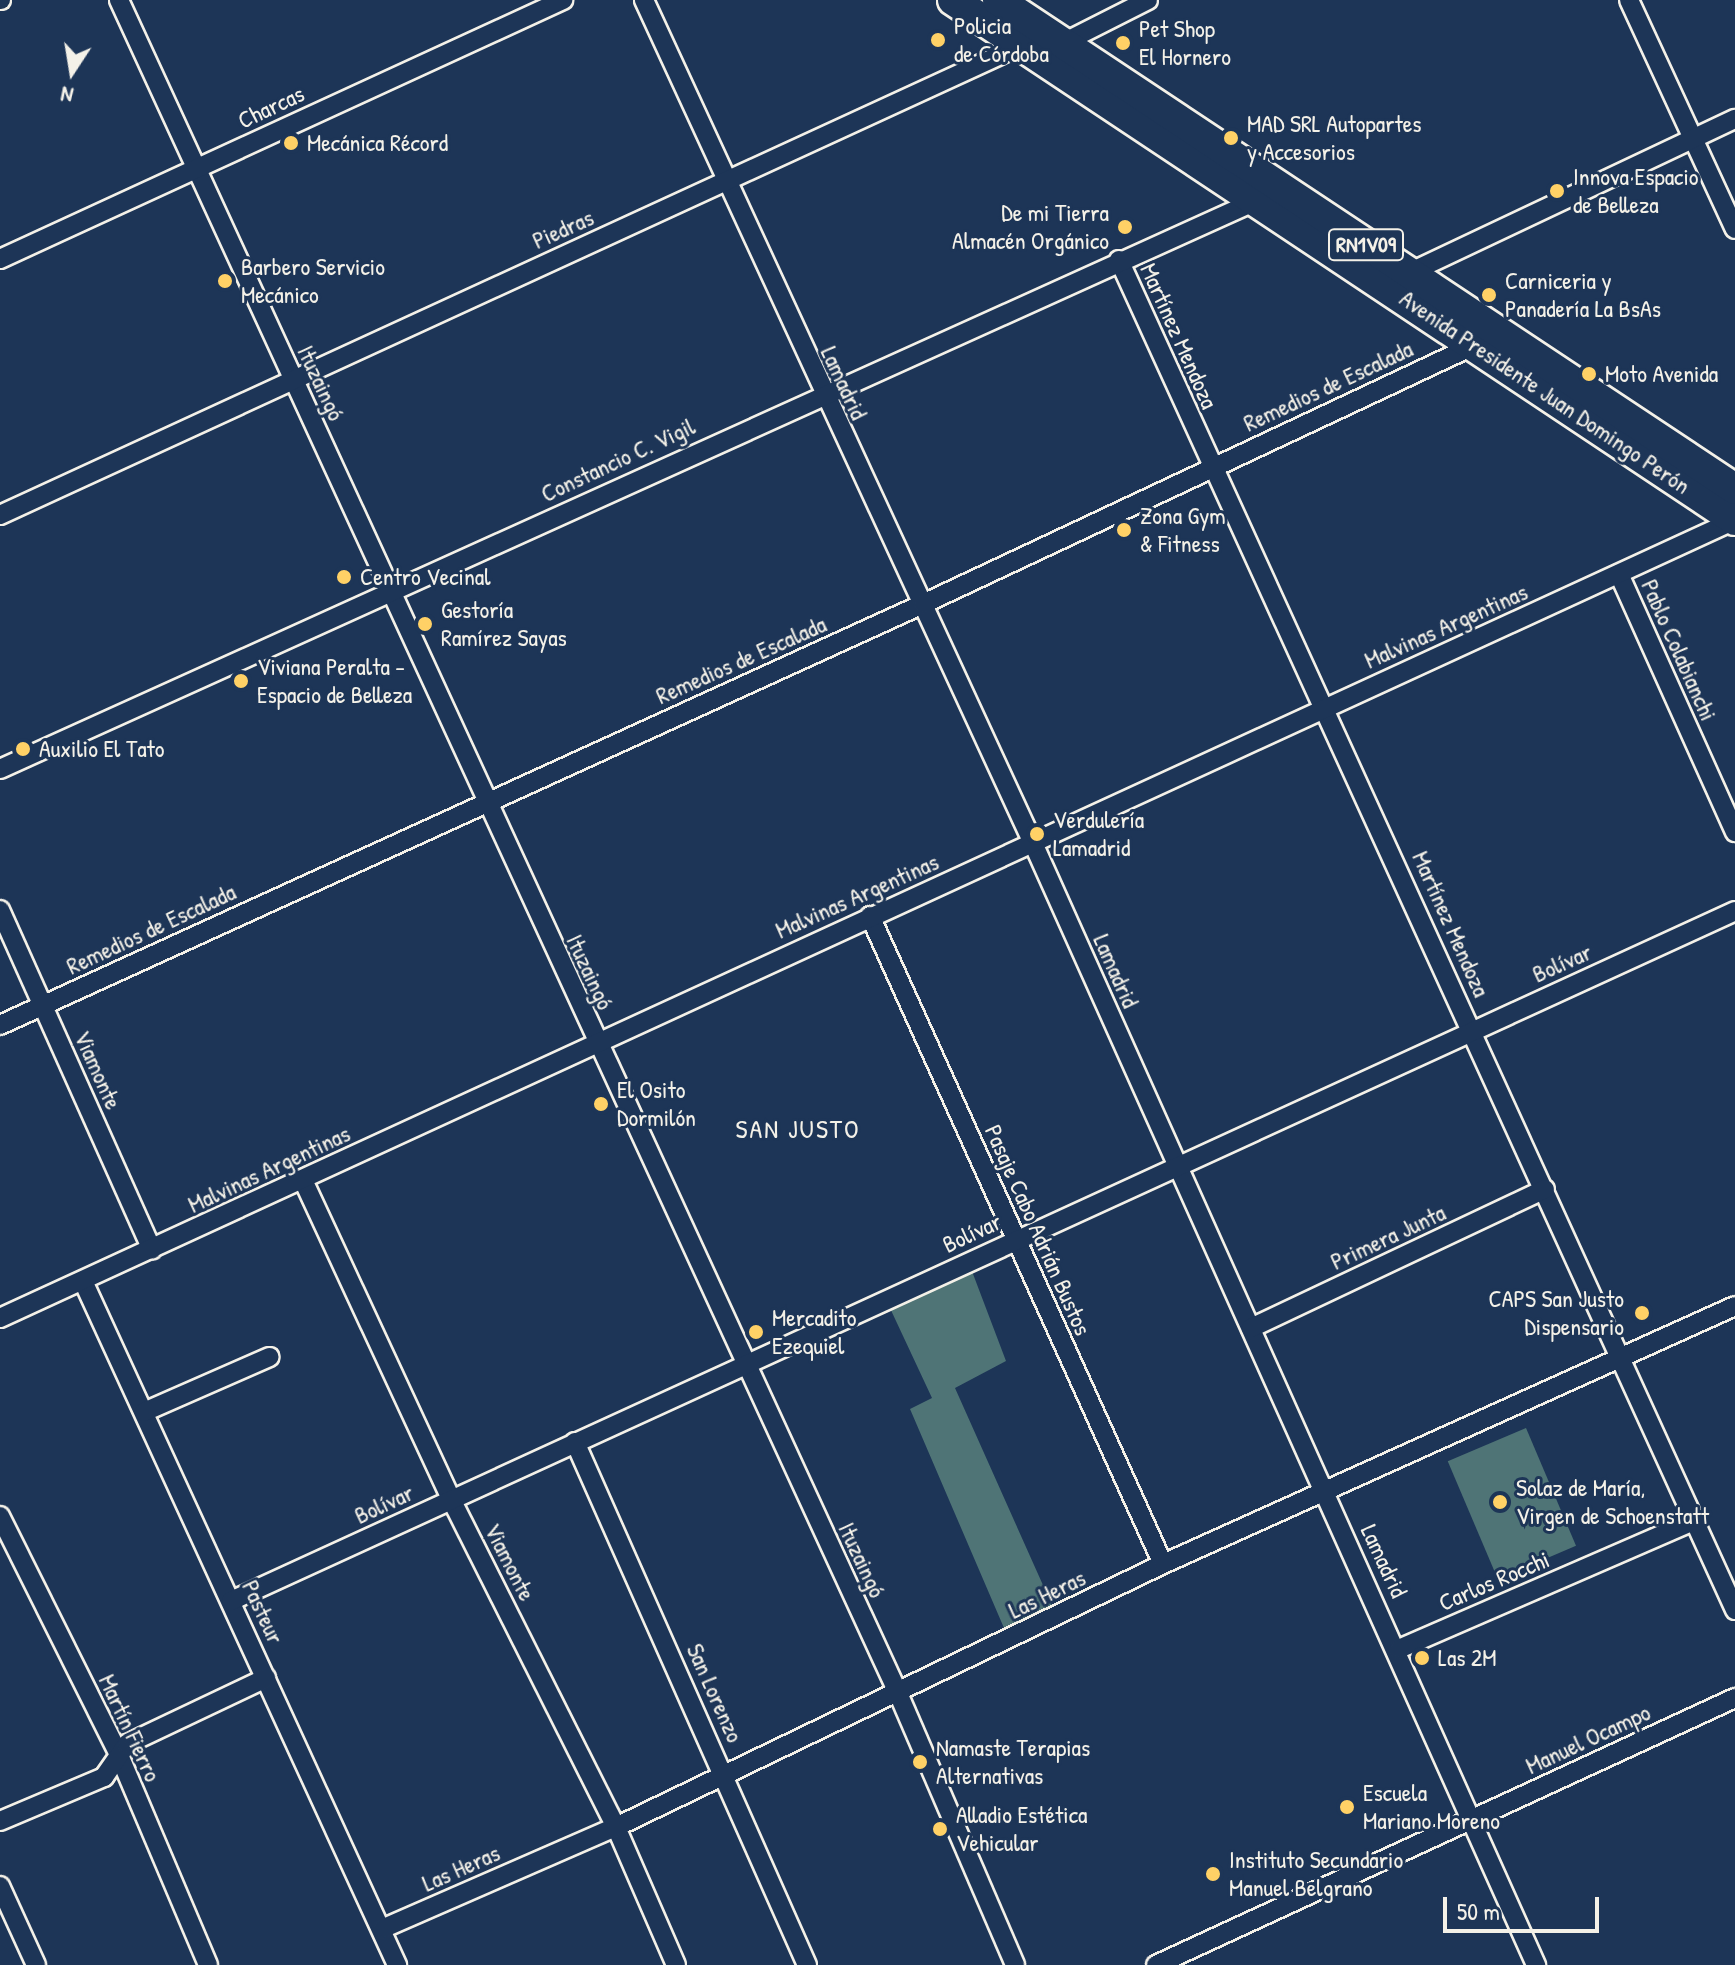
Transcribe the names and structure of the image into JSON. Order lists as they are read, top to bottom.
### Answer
{
  "streets": {
    "main road": ["RN1V09", "Avenida Presidente Juan Domingo Perón"],
    "street": [
      "Charcas",
      "Piedras",
      "Martínez Mendoza",
      "Ituzaingó",
      "Lamadrid",
      "Remedios de Escalada",
      "Constancio C. Vigil",
      "Malvinas Argentinas",
      "Pablo Colabianchi",
      "Bolívar",
      "Viamonte",
      "Pasaje Cabo Adrián Bustos",
      "Primera Junta",
      "Carlos Rocchi",
      "Las Heras",
      "Pasteur",
      "San Lorenzo",
      "Martín Fierro",
      "Manuel Ocampo"
    ]
  },
  "crossings": [
    ["Charcas", "Ituzaingó"],
    ["Piedras", "Ituzaingó"],
    ["Piedras", "Lamadrid"],
    ["Piedras", "Avenida Presidente Juan Domingo Perón"],
    ["Martínez Mendoza", "Remedios de Escalada"],
    ["Martínez Mendoza", "Constancio C. Vigil"],
    ["Martínez Mendoza", "Malvinas Argentinas"],
    ["Martínez Mendoza", "Bolívar"],
    ["Martínez Mendoza", "Primera Junta"],
    ["Martínez Mendoza", "Carlos Rocchi"],
    ["Martínez Mendoza", "Las Heras"],
    ["Ituzaingó", "Remedios de Escalada"],
    ["Ituzaingó", "Constancio C. Vigil"],
    ["Ituzaingó", "Malvinas Argentinas"],
    ["Ituzaingó", "Bolívar"],
    ["Ituzaingó", "Las Heras"],
    ["Lamadrid", "Remedios de Escalada"],
    ["Lamadrid", "Constancio C. Vigil"],
    ["Lamadrid", "Malvinas Argentinas"],
    ["Lamadrid", "Bolívar"],
    ["Lamadrid", "Primera Junta"],
    ["Lamadrid", "Carlos Rocchi"],
    ["Lamadrid", "Las Heras"],
    ["Lamadrid", "Manuel Ocampo"],
    ["Remedios de Escalada", "Avenida Presidente Juan Domingo Perón"],
    ["Remedios de Escalada", "Viamonte"],
    ["Avenida Presidente Juan Domingo Perón", "Constancio C. Vigil"],
    ["Avenida Presidente Juan Domingo Perón", "Malvinas Argentinas"],
    ["Malvinas Argentinas", "Pablo Colabianchi"],
    ["Malvinas Argentinas", "Viamonte"],
    ["Malvinas Argentinas", "Pasaje Cabo Adrián Bustos"],
    ["Malvinas Argentinas", "Pasteur"],
    ["Bolívar", "Viamonte"],
    ["Bolívar", "Pasaje Cabo Adrián Bustos"],
    ["Bolívar", "Pasteur"],
    ["Bolívar", "San Lorenzo"],
    ["Viamonte", "Las Heras"],
    ["Pasaje Cabo Adrián Bustos", "Las Heras"],
    ["Las Heras", "Pasteur"],
    ["Las Heras", "San Lorenzo"]
  ],
  "districts": ["SAN JUSTO"],
  "places": [
    "Policia de Córdoba",
    "Pet Shop El Hornero",
    "MAD SRL Autopartes y Accesorios",
    "Mecánica Récord",
    "Innova Espacio de Belleza",
    "De mi Tierra Almacén Orgánico",
    "Barbero Servicio Mecánico",
    "Carniceria y Panadería La BsAs",
    "Moto Avenida",
    "Zona Gym & Fitness",
    "Centro Vecinal",
    "Gestoría Ramírez Sayas",
    "Viviana Peralta - Espacio de Belleza",
    "Auxilio El Tato",
    "Verdulería Lamadrid",
    "El Osito Dormilón",
    "CAPS San Justo Dispensario",
    "Mercadito Ezequiel",
    "Solaz de María, Virgen de Schoenstatt",
    "Las 2M",
    "Namaste Terapias Alternativas",
    "Escuela Mariano Moreno",
    "Alladio Estética Vehicular",
    "Instituto Secundario Manuel Belgrano"
  ],
  "scale_bar": "50 m",
  "north": "bottom"
}
